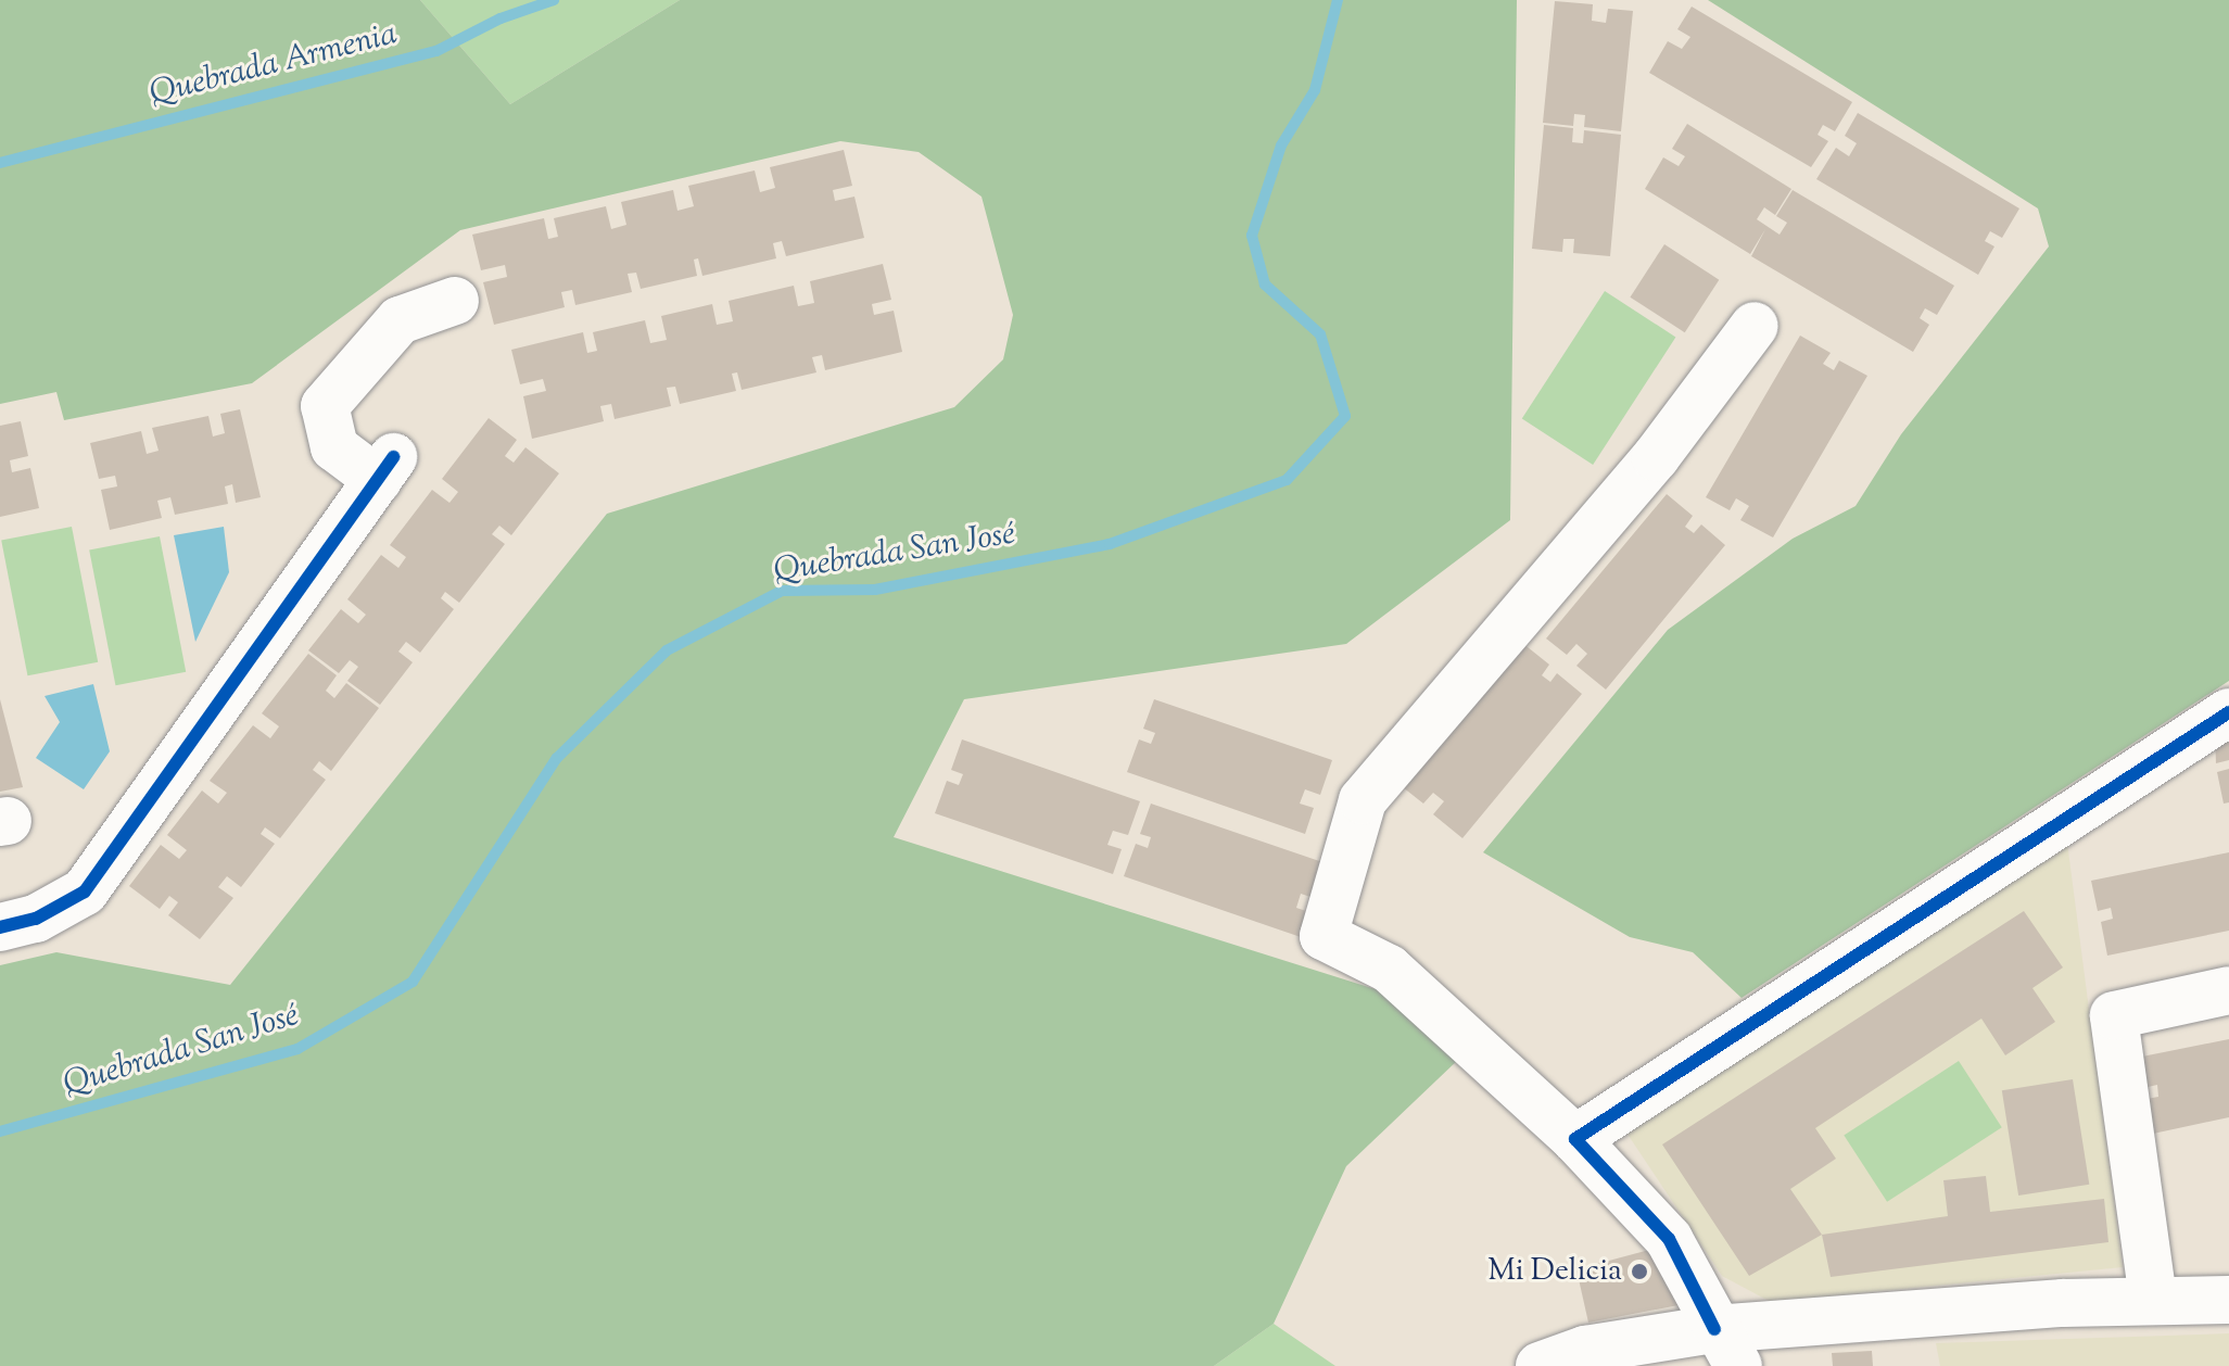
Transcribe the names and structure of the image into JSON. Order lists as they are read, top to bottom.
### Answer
{
  "water": ["Quebrada Armenia", "Quebrada San José"],
  "places": ["Mi Delicia"]
}
